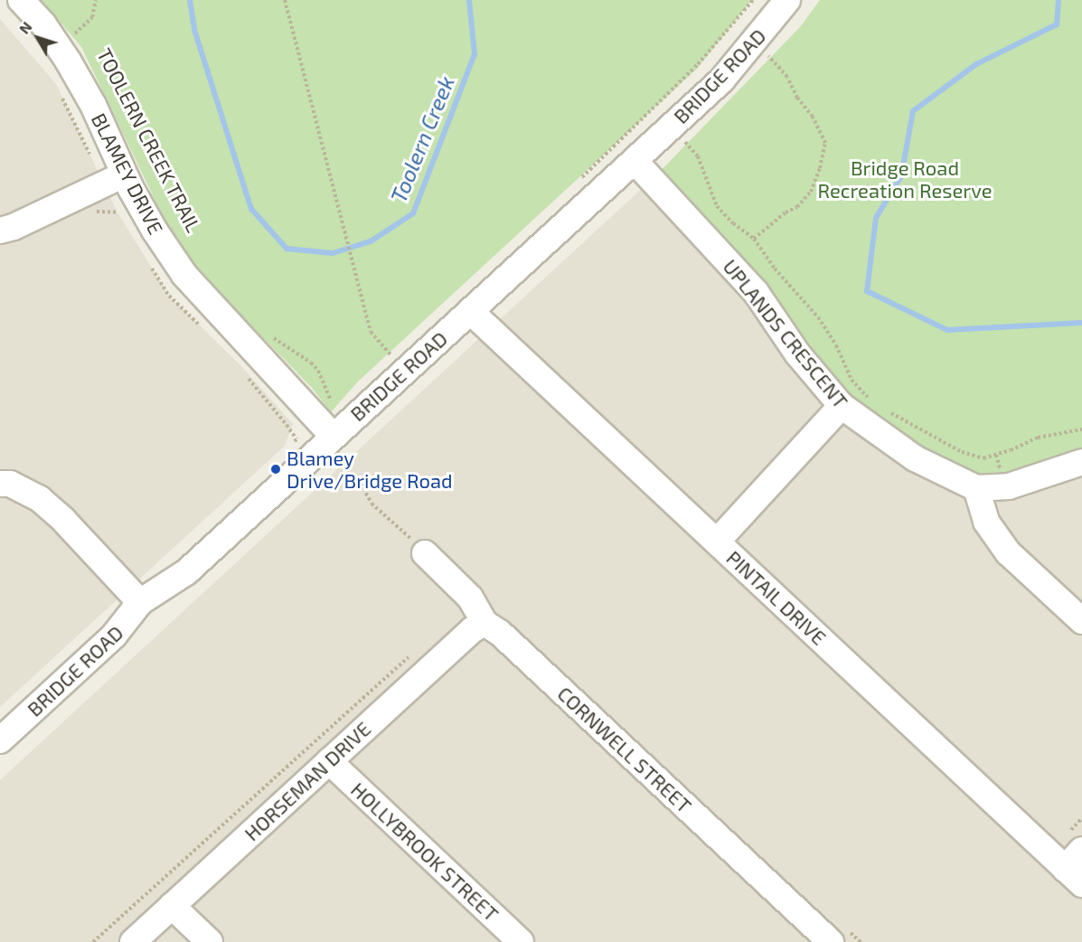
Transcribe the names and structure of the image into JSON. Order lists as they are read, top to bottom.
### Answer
{
  "streets": {
    "street": [
      "BRIDGE ROAD",
      "BLAMEY DRIVE",
      "UPLANDS CRESCENT",
      "PINTAIL DRIVE",
      "CORNWELL STREET",
      "HORSEMAN DRIVE",
      "HOLLYBROOK STREET"
    ],
    "path": ["TOOLERN CREEK TRAIL"]
  },
  "crossings": [
    ["BRIDGE ROAD", "BLAMEY DRIVE"],
    ["BRIDGE ROAD", "UPLANDS CRESCENT"],
    ["BRIDGE ROAD", "PINTAIL DRIVE"],
    ["CORNWELL STREET", "HORSEMAN DRIVE"],
    ["HORSEMAN DRIVE", "HOLLYBROOK STREET"]
  ],
  "water": ["Toolern Creek"],
  "parks": ["Bridge Road Recreation Reserve"],
  "places": ["Blamey Drive/Bridge Road"],
  "north": "top left"
}
